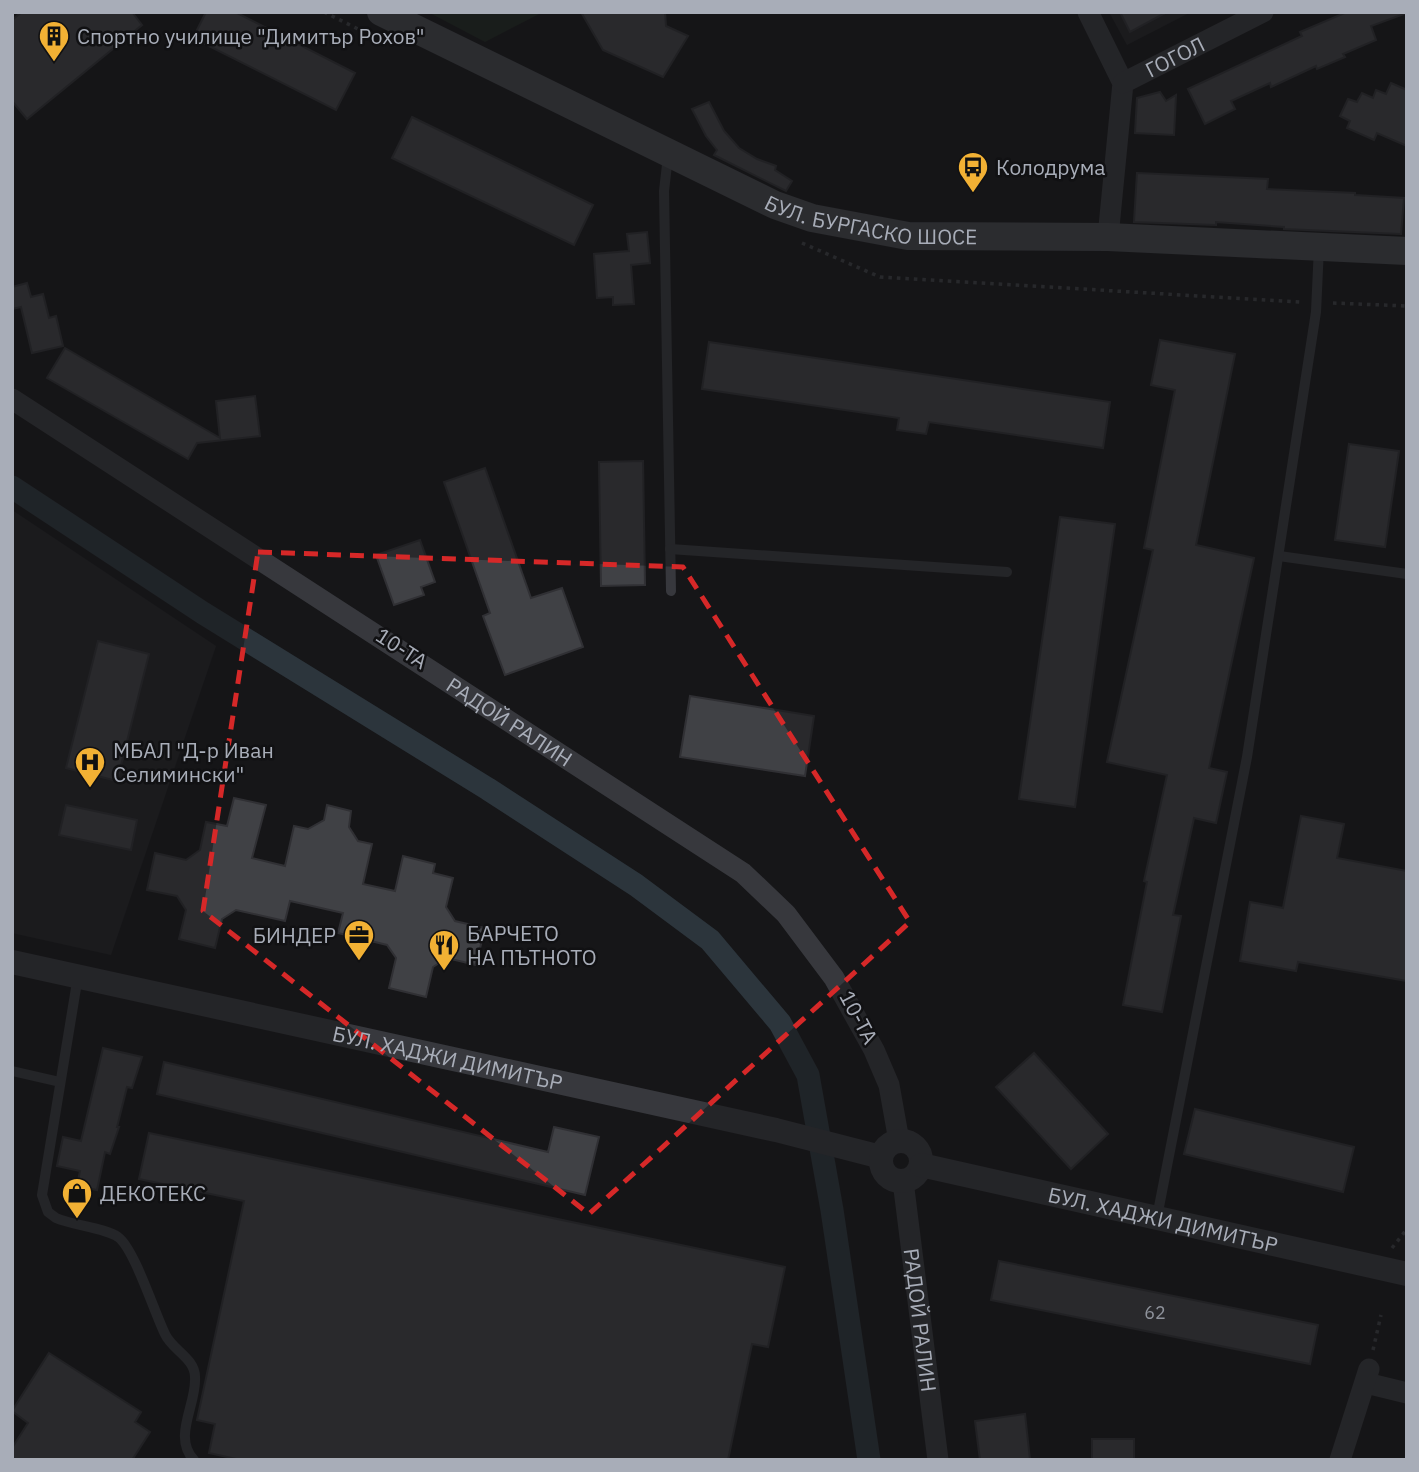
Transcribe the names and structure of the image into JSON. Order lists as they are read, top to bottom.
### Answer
{
  "streets": {
    "main road": ["БУЛ. БУРГАСКО ШОСЕ"],
    "street": ["ГОГОЛ", "РАДОЙ РАЛИН", "БУЛ. ХАДЖИ ДИМИТЪР"]
  },
  "crossings": [
    ["РАДОЙ РАЛИН", "БУЛ. ХАДЖИ ДИМИТЪР"]
  ],
  "places": {
    "building": ["Спортно училище \"Димитър Рохов\""],
    "bus stop": ["Колодрума"],
    "hospital": ["МБАЛ \"Д-р Иван Селимински\""],
    "office": ["БИНДЕР"],
    "restaurant": ["БАРЧЕТО НА ПЪТНОТО"],
    "shop": ["ДЕКОТЕКС"]
  },
  "house_numbers": ["62"]
}
